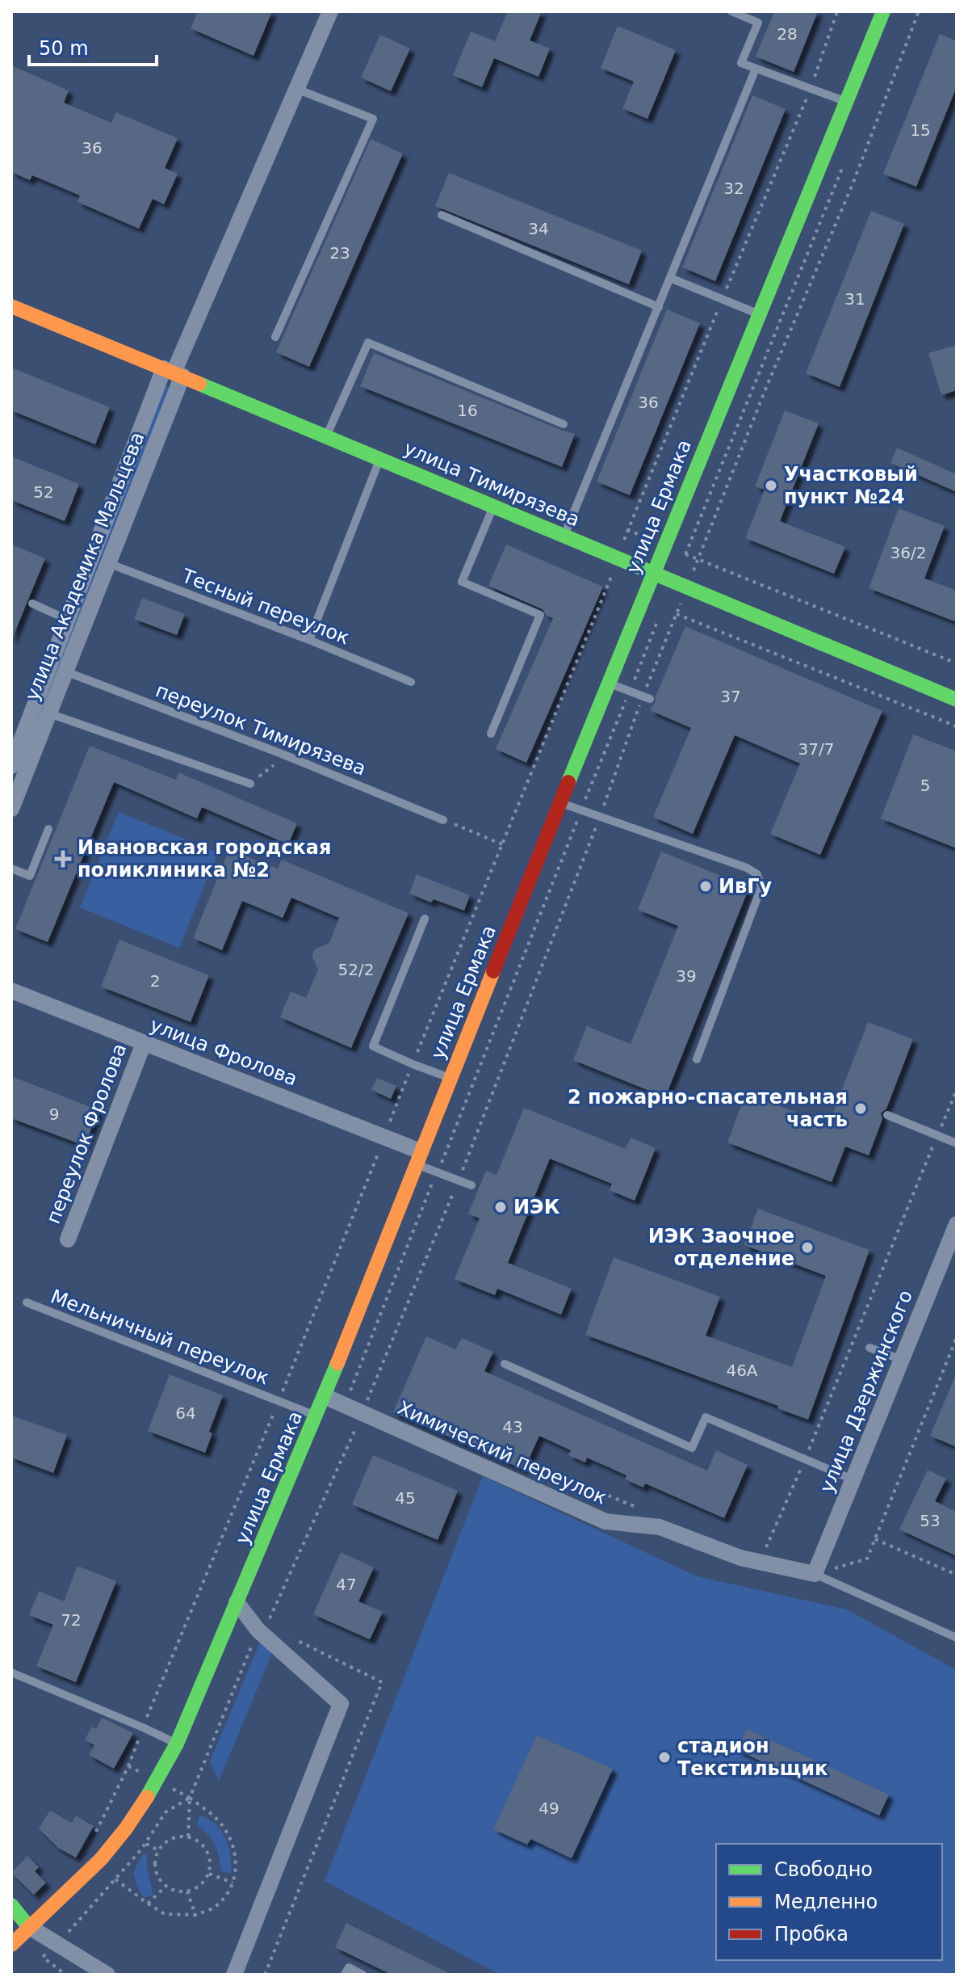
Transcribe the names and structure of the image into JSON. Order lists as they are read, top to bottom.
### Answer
{
  "streets": {
    "main road": ["улица Тимирязева", "улица Ермака"],
    "street": [
      "улица Академика Мальцева",
      "улица Фролова",
      "переулок Фролова",
      "улица Дзержинского",
      "Химический переулок"
    ],
    "lane": ["Тесный переулок", "переулок Тимирязева", "Мельничный переулок"]
  },
  "crossings": [
    ["улица Тимирязева", "улица Ермака"],
    ["улица Тимирязева", "улица Академика Мальцева"],
    ["улица Ермака", "улица Фролова"],
    ["улица Ермака", "Мельничный переулок"],
    ["улица Ермака", "Химический переулок"],
    ["улица Академика Мальцева", "Тесный переулок"],
    ["улица Академика Мальцева", "переулок Тимирязева"],
    ["улица Фролова", "переулок Фролова"],
    ["улица Дзержинского", "Химический переулок"]
  ],
  "places": {
    "other": [
      "Участковый пункт №24",
      "ИвГу",
      "2 пожарно-спасательная часть",
      "ИЭК",
      "ИЭК Заочное отделение",
      "стадион Текстильщик"
    ],
    "health": ["Ивановская городская поликлиника №2"]
  },
  "house_numbers": [
    "28",
    "15",
    "36",
    "32",
    "34",
    "23",
    "31",
    "36",
    "16",
    "52",
    "36/2",
    "37",
    "37/7",
    "5",
    "52/2",
    "39",
    "2",
    "9",
    "46А",
    "64",
    "43",
    "45",
    "53",
    "47",
    "72",
    "49"
  ],
  "legend": ["Свободно", "Медленно", "Пробка"],
  "scale_bar": "50 m"
}
